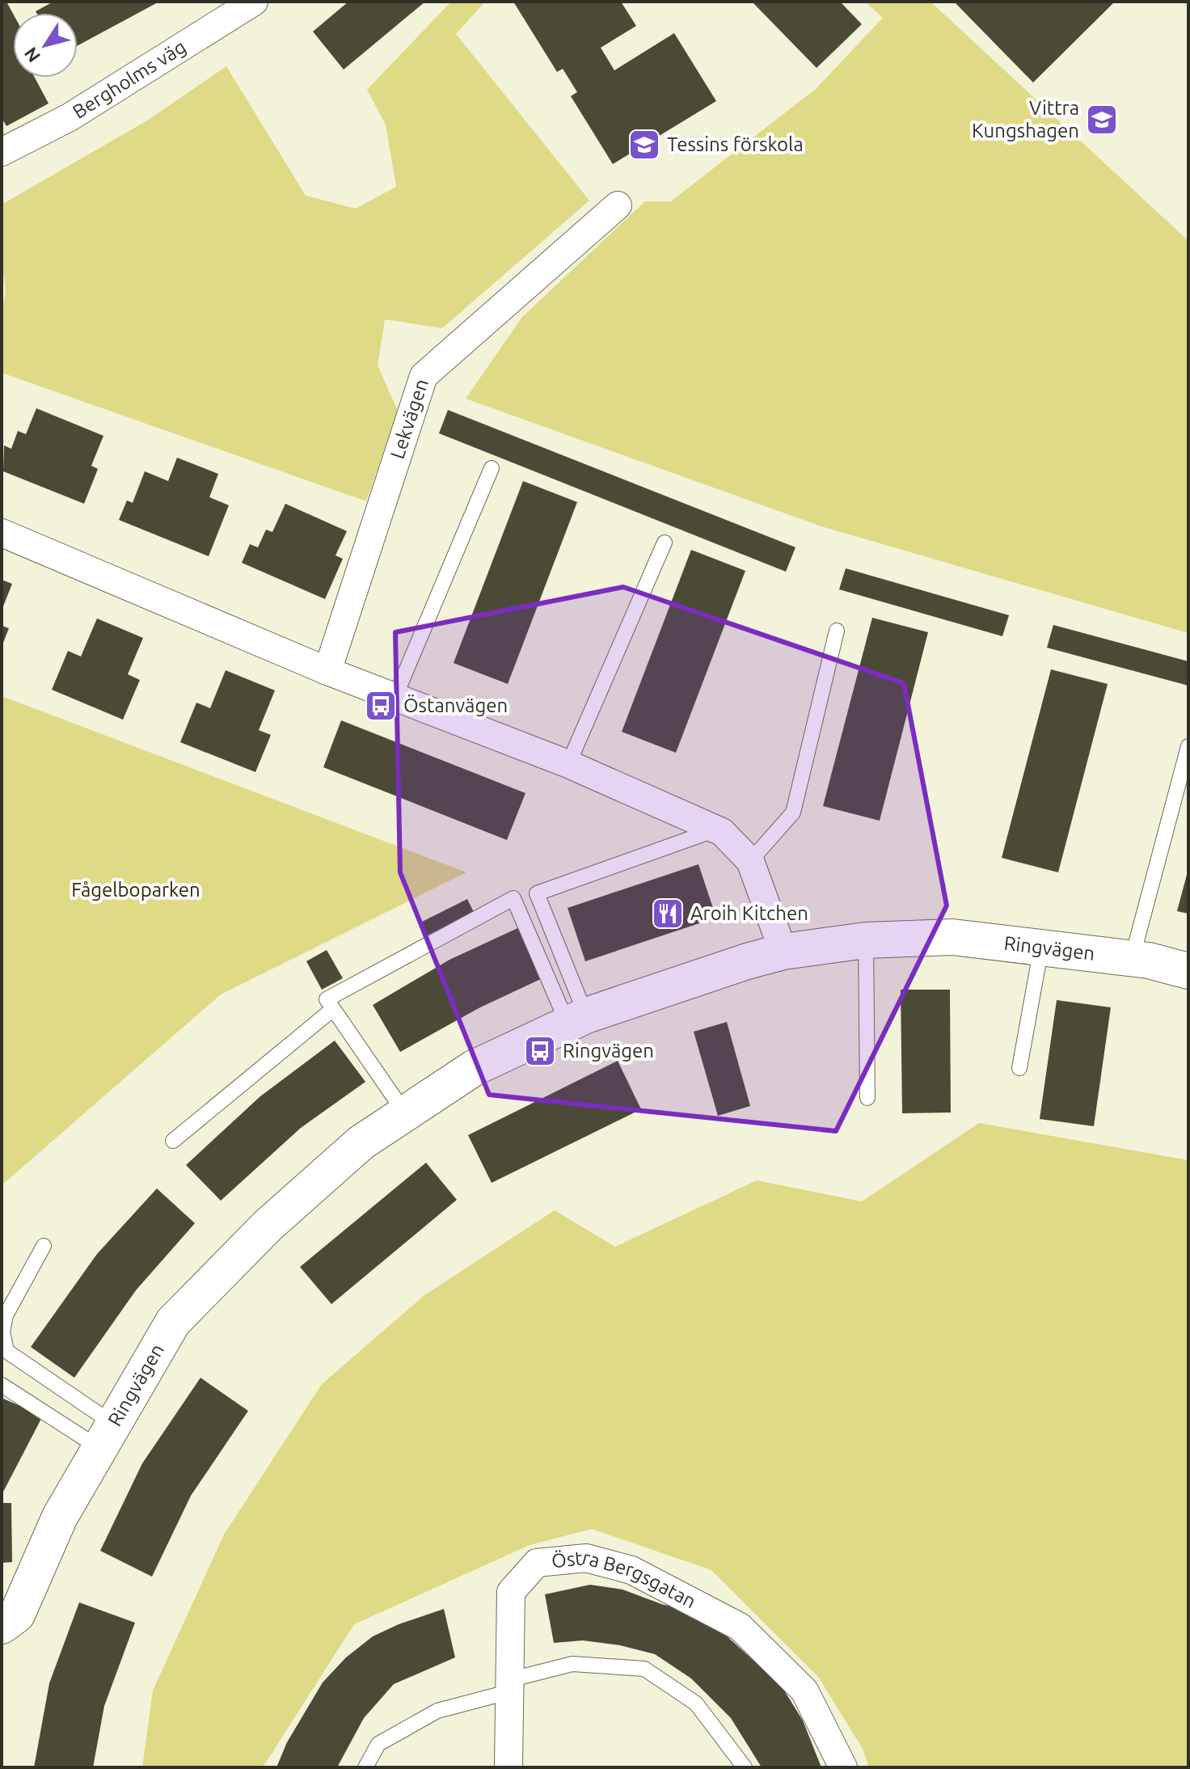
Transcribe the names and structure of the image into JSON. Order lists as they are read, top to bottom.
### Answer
{
  "streets": {
    "street": [
      "Bergholms väg",
      "Lekvägen",
      "Ringvägen",
      "Östra Bergsgatan"
    ]
  },
  "parks": ["Fågelboparken"],
  "places": {
    "school or university": ["Vittra Kungshagen", "Tessins förskola"],
    "bus stop": ["Östanvägen", "Ringvägen"],
    "restaurant": ["Aroih Kitchen"]
  },
  "north": "bottom left"
}
